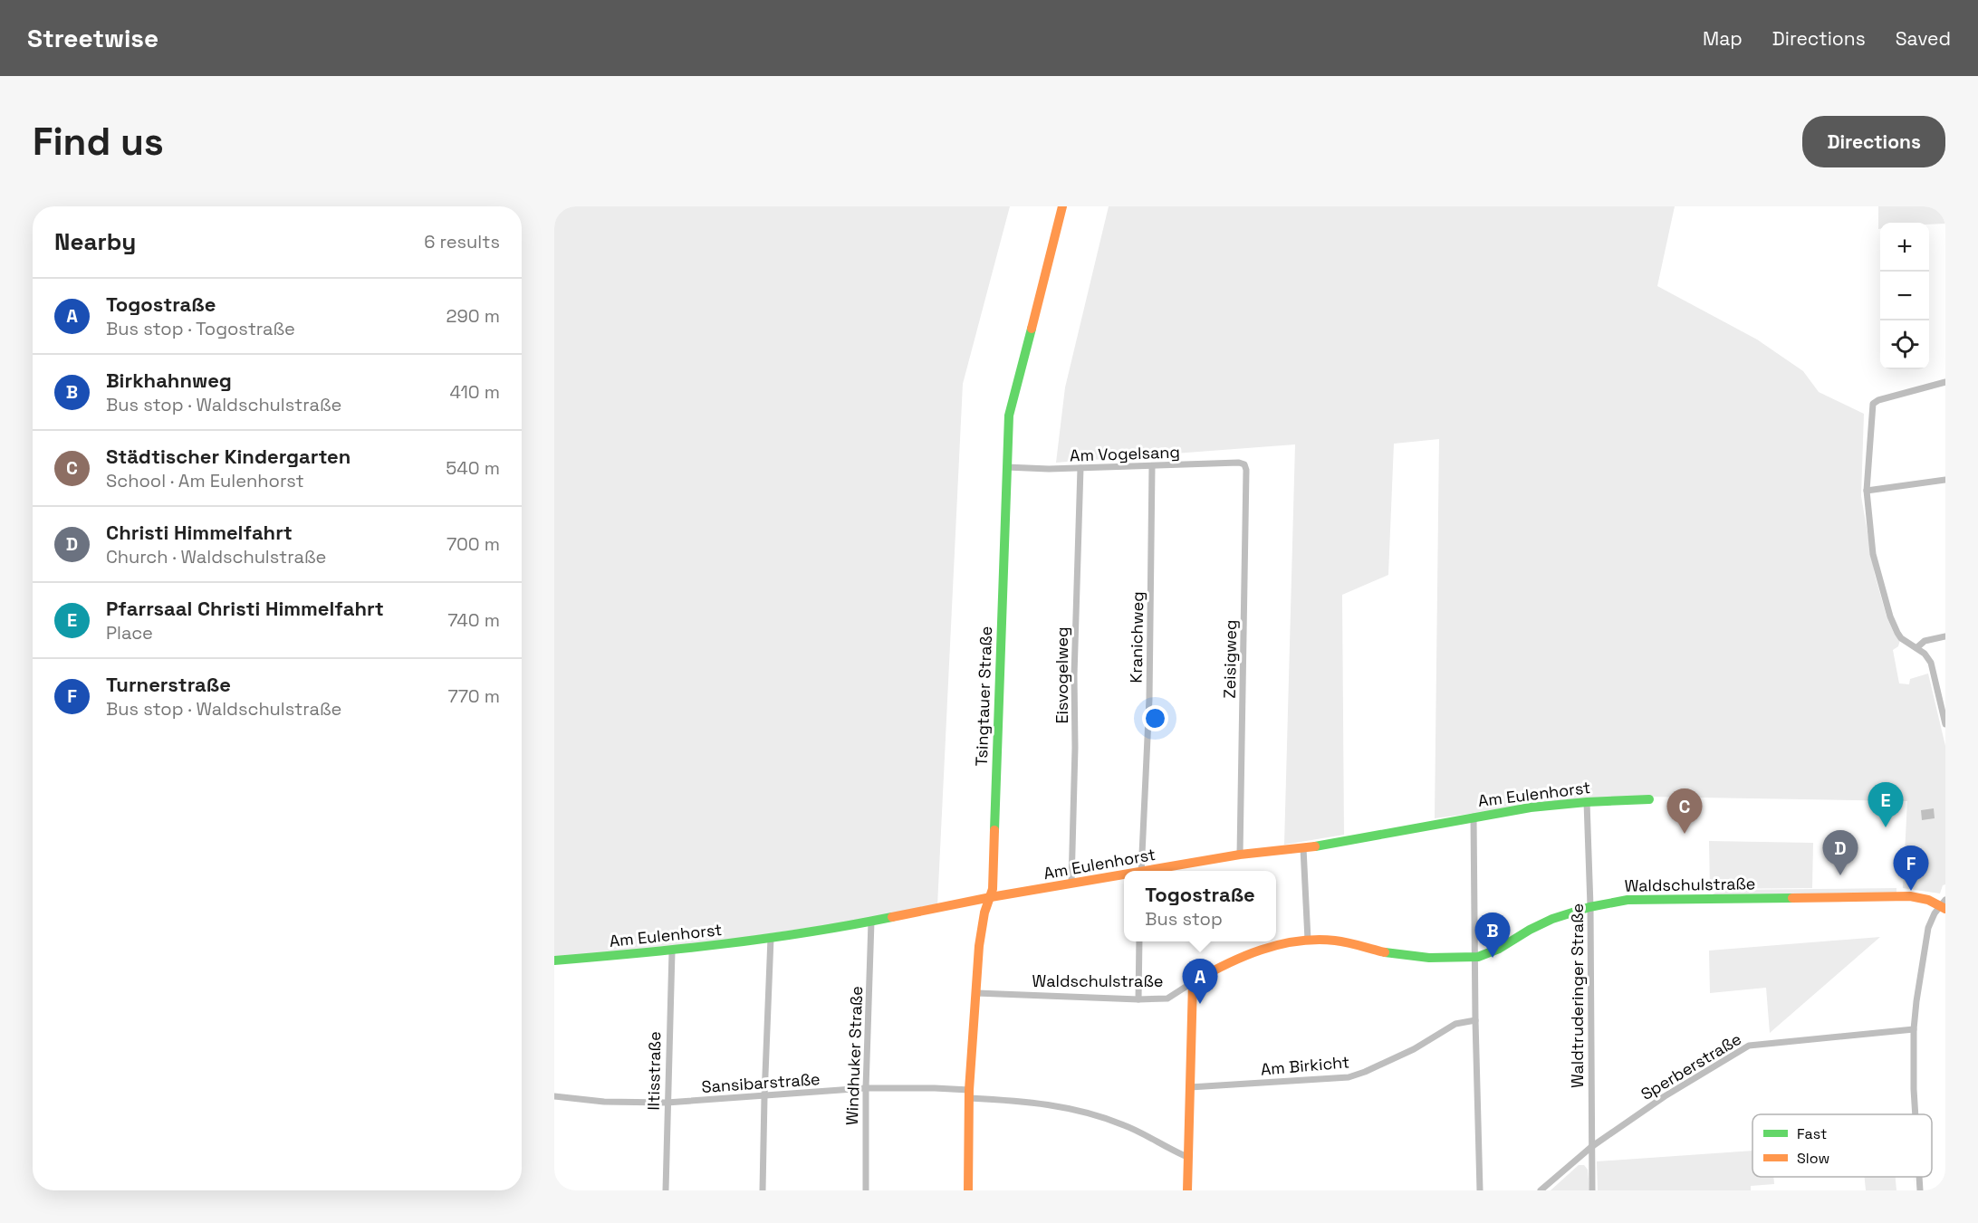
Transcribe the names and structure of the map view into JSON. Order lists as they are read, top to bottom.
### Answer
{
  "streets": {
    "street": [
      "Am Vogelsang",
      "Kranichweg",
      "Zeisigweg",
      "Eisvogelweg",
      "Tsingtauer Straße",
      "Am Eulenhorst",
      "Waldschulstraße",
      "Waldtruderinger Straße",
      "Windhuker Straße",
      "Am Birkicht",
      "Sperberstraße",
      "Iltisstraße",
      "Sansibarstraße"
    ]
  },
  "crossings": [
    ["Am Vogelsang", "Kranichweg"],
    ["Am Vogelsang", "Zeisigweg"],
    ["Am Vogelsang", "Eisvogelweg"],
    ["Am Vogelsang", "Tsingtauer Straße"],
    ["Zeisigweg", "Am Eulenhorst"],
    ["Eisvogelweg", "Am Eulenhorst"],
    ["Tsingtauer Straße", "Am Eulenhorst"],
    ["Tsingtauer Straße", "Waldschulstraße"],
    ["Tsingtauer Straße", "Sansibarstraße"],
    ["Am Eulenhorst", "Waldtruderinger Straße"],
    ["Am Eulenhorst", "Windhuker Straße"],
    ["Am Eulenhorst", "Iltisstraße"],
    ["Waldschulstraße", "Waldtruderinger Straße"],
    ["Waldtruderinger Straße", "Sperberstraße"],
    ["Windhuker Straße", "Sansibarstraße"],
    ["Iltisstraße", "Sansibarstraße"]
  ],
  "legend": ["Fast", "Slow"],
  "page": {
    "header": "Streetwise",
    "nav": ["Map", "Directions", "Saved"],
    "buttons": "Directions",
    "title": "Find us",
    "heading": ["Nearby", "6 results"],
    "map_buttons": ["+", "−"],
    "list": [
      {
        "mark": "A",
        "name": "Togostraße",
        "note": "Bus stop · Togostraße",
        "value": "290 m"
      },
      {
        "mark": "B",
        "name": "Birkhahnweg",
        "note": "Bus stop · Waldschulstraße",
        "value": "410 m"
      },
      {
        "mark": "C",
        "name": "Städtischer Kindergarten",
        "note": "School · Am Eulenhorst",
        "value": "540 m"
      },
      {
        "mark": "D",
        "name": "Christi Himmelfahrt",
        "note": "Church · Waldschulstraße",
        "value": "700 m"
      },
      {
        "mark": "E",
        "name": "Pfarrsaal Christi Himmelfahrt",
        "note": "Place",
        "value": "740 m"
      },
      {
        "mark": "F",
        "name": "Turnerstraße",
        "note": "Bus stop · Waldschulstraße",
        "value": "770 m"
      }
    ],
    "pins": [
      "E",
      "C",
      "D",
      "F",
      "B",
      "A"
    ],
    "popup": ["Togostraße", "Bus stop"]
  }
}
